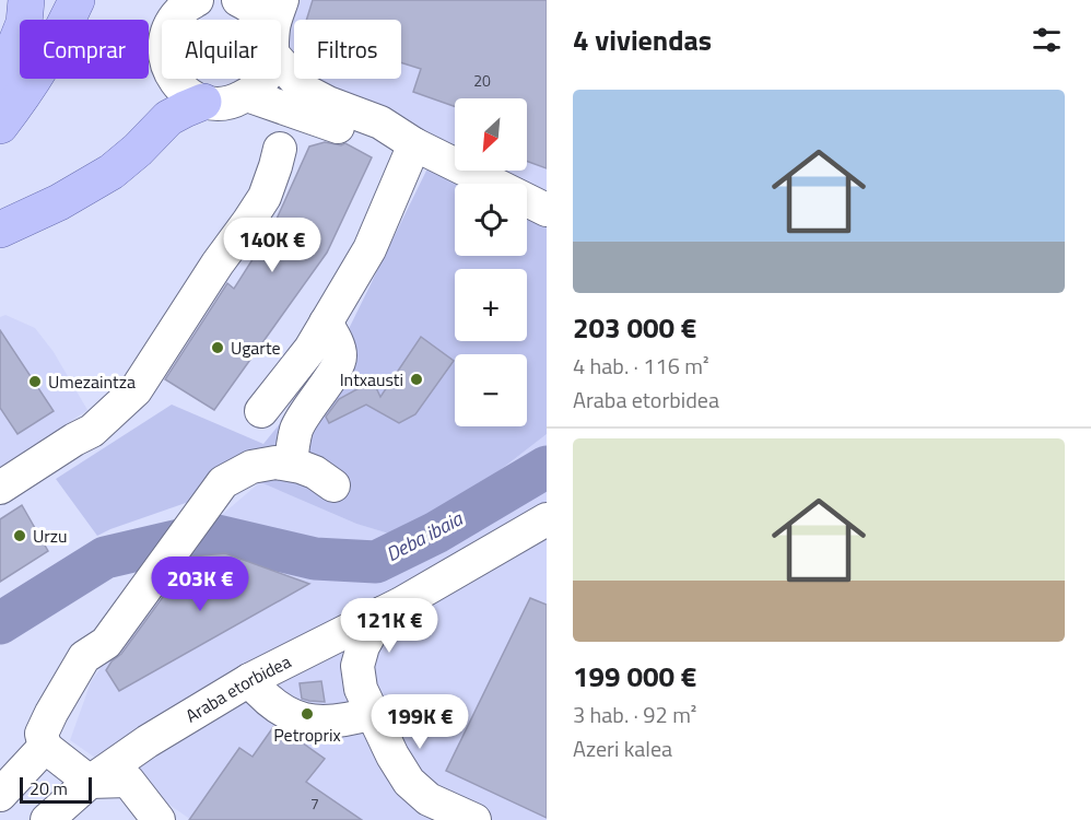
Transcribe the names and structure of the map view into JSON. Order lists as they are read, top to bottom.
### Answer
{
  "streets": {
    "street": ["Araba etorbidea"]
  },
  "water": ["Deba ibaia"],
  "places": [
    "Ugarte",
    "Intxausti",
    "Umezaintza",
    "Urzu",
    "Petroprix"
  ],
  "house_numbers": ["20", "7"],
  "scale_bar": "20 m",
  "north": "bottom left",
  "page": {
    "heading": "4 viviendas",
    "chip": ["Comprar", "Alquilar", "Filtros"],
    "list": [
      {
        "name": "203 000 €",
        "note": "4 hab. · 116 m² · Araba etorbidea"
      },
      {
        "name": "199 000 €",
        "note": "3 hab. · 92 m² · Azeri kalea"
      }
    ],
    "map_buttons": ["+", "−"],
    "price": [
      "140K €",
      "203K €",
      "121K €",
      "199K €"
    ],
    "scale": "20 m"
  }
}
